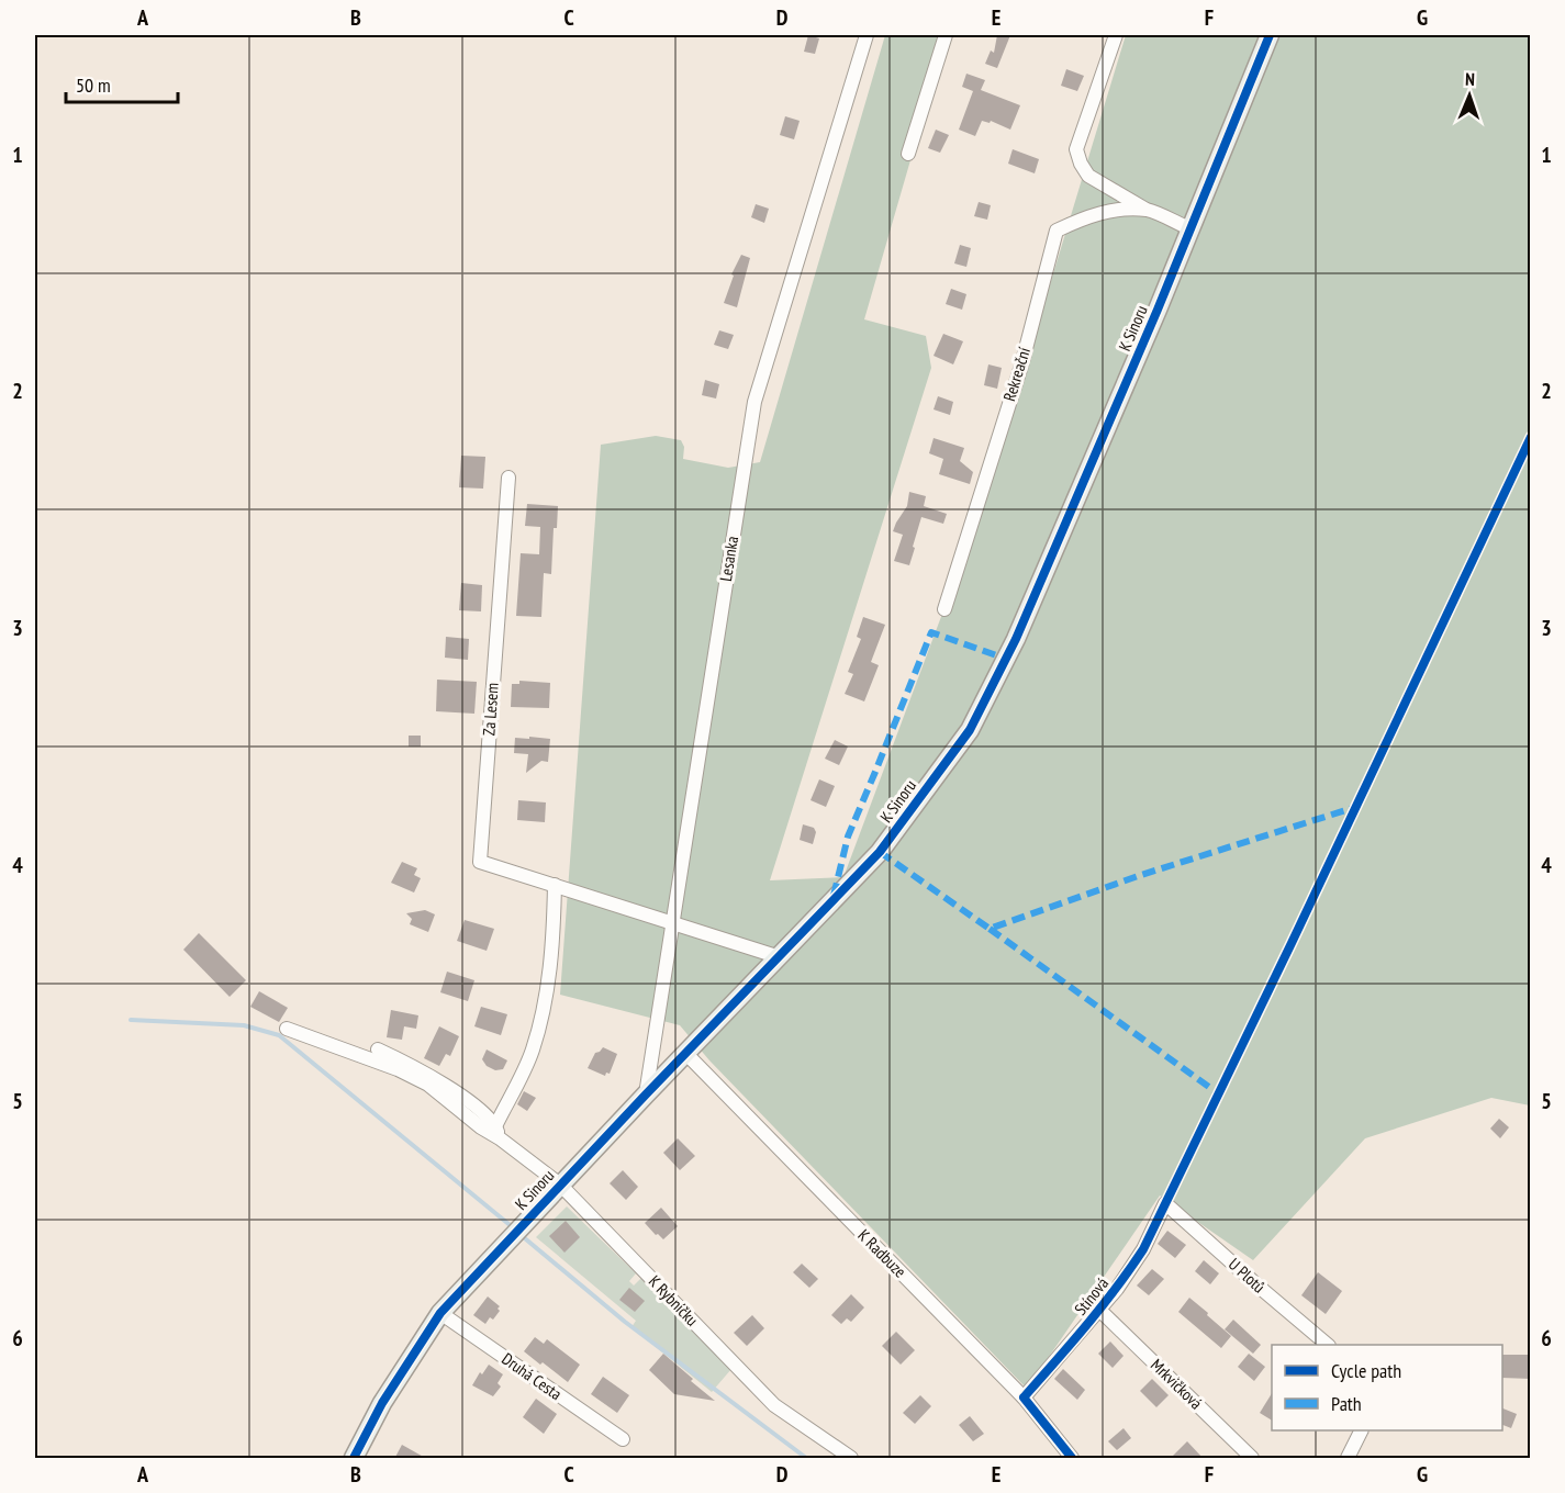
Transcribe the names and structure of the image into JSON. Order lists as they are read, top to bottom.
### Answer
{
  "streets": {
    "street": [
      "K Sinoru",
      "Rekreační",
      "Lesanka",
      "Za Lesem",
      "K Radbuze",
      "U Plotů",
      "Stínová",
      "K Rybníčku",
      "Druhá Cesta",
      "Mrkvičková"
    ]
  },
  "crossings": [
    ["K Sinoru", "Rekreační"],
    ["K Sinoru", "Lesanka"],
    ["K Sinoru", "Za Lesem"],
    ["K Sinoru", "K Radbuze"],
    ["K Sinoru", "K Rybníčku"],
    ["K Sinoru", "Druhá Cesta"],
    ["Lesanka", "Za Lesem"],
    ["K Radbuze", "Stínová"],
    ["U Plotů", "Stínová"],
    ["Stínová", "Mrkvičková"]
  ],
  "legend": ["Cycle path", "Path"],
  "scale_bar": "50 m",
  "north": "top",
  "grid": {
    "columns": [
      "A",
      "B",
      "C",
      "D",
      "E",
      "F",
      "G"
    ],
    "rows": [
      "1",
      "2",
      "3",
      "4",
      "5",
      "6"
    ]
  }
}
